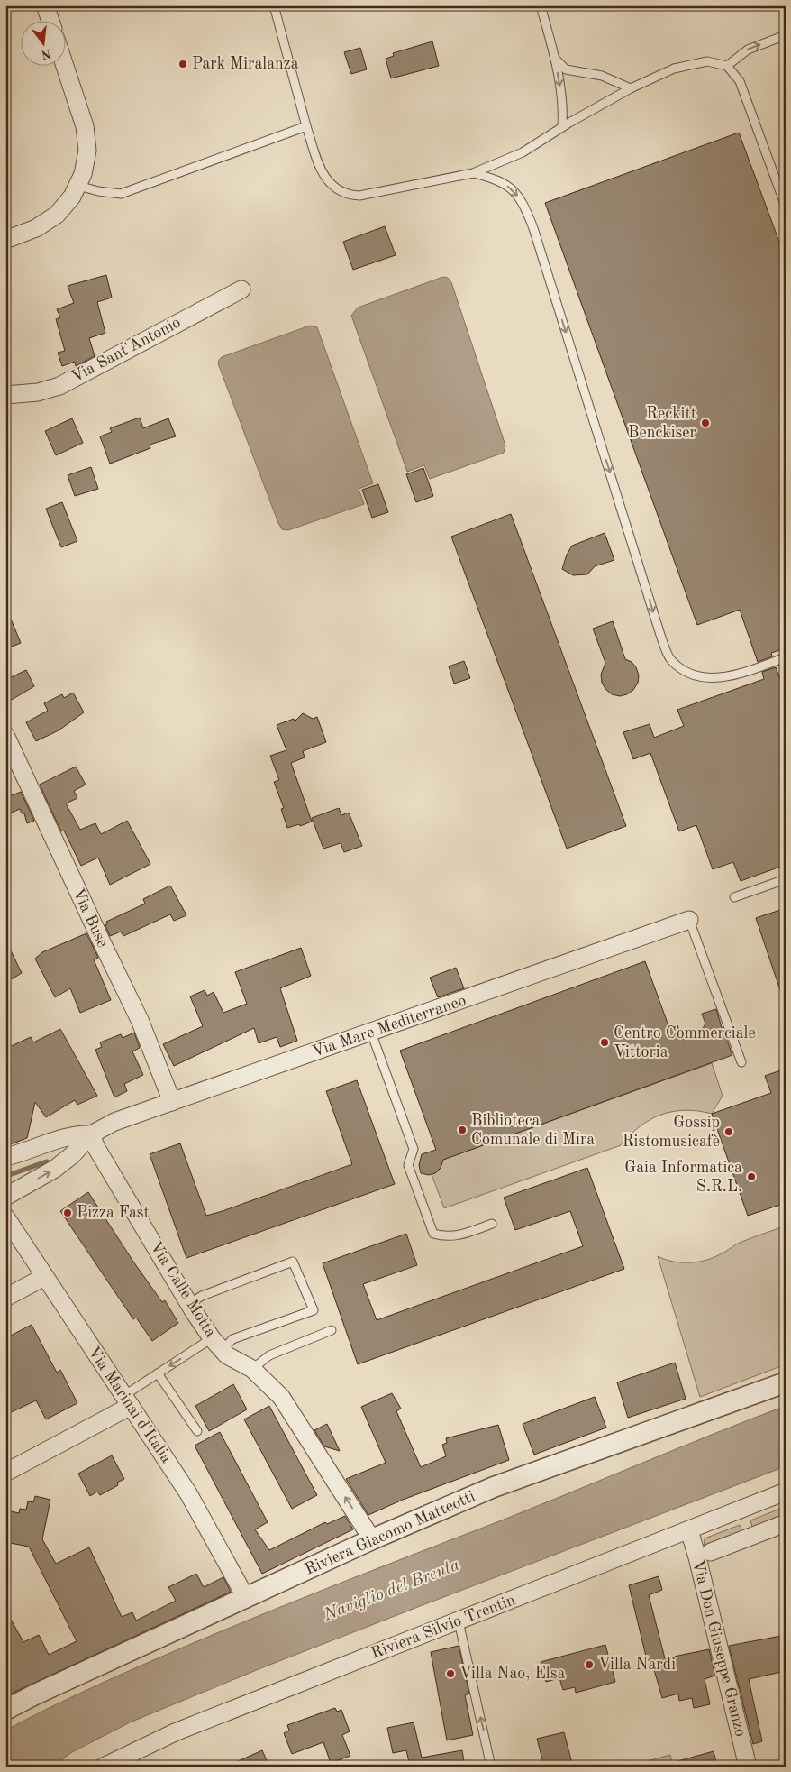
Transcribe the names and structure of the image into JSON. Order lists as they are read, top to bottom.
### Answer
{
  "streets": {
    "street": [
      "Via Sant'Antonio",
      "Via Buse",
      "Via Mare Mediterraneo",
      "Via Calle Motta",
      "Via Marinai d'Italia",
      "Riviera Giacomo Matteotti",
      "Riviera Silvio Trentin",
      "Via Don Giuseppe Granzo"
    ]
  },
  "crossings": [
    ["Via Buse", "Via Mare Mediterraneo"],
    ["Via Mare Mediterraneo", "Via Calle Motta"],
    ["Via Calle Motta", "Riviera Giacomo Matteotti"],
    ["Via Marinai d'Italia", "Riviera Giacomo Matteotti"],
    ["Riviera Silvio Trentin", "Via Don Giuseppe Granzo"]
  ],
  "one_way": ["Via Calle Motta"],
  "water": ["Naviglio del Brenta"],
  "places": [
    "Park Miralanza",
    "Reckitt Benckiser",
    "Centro Commerciale Vittoria",
    "Biblioteca Comunale di Mira",
    "Gossip Ristomusicafè",
    "Gaia Informatica S.R.L.",
    "Pizza Fast",
    "Villa Nardi",
    "Villa Nao, Elsa"
  ],
  "north": "bottom"
}
